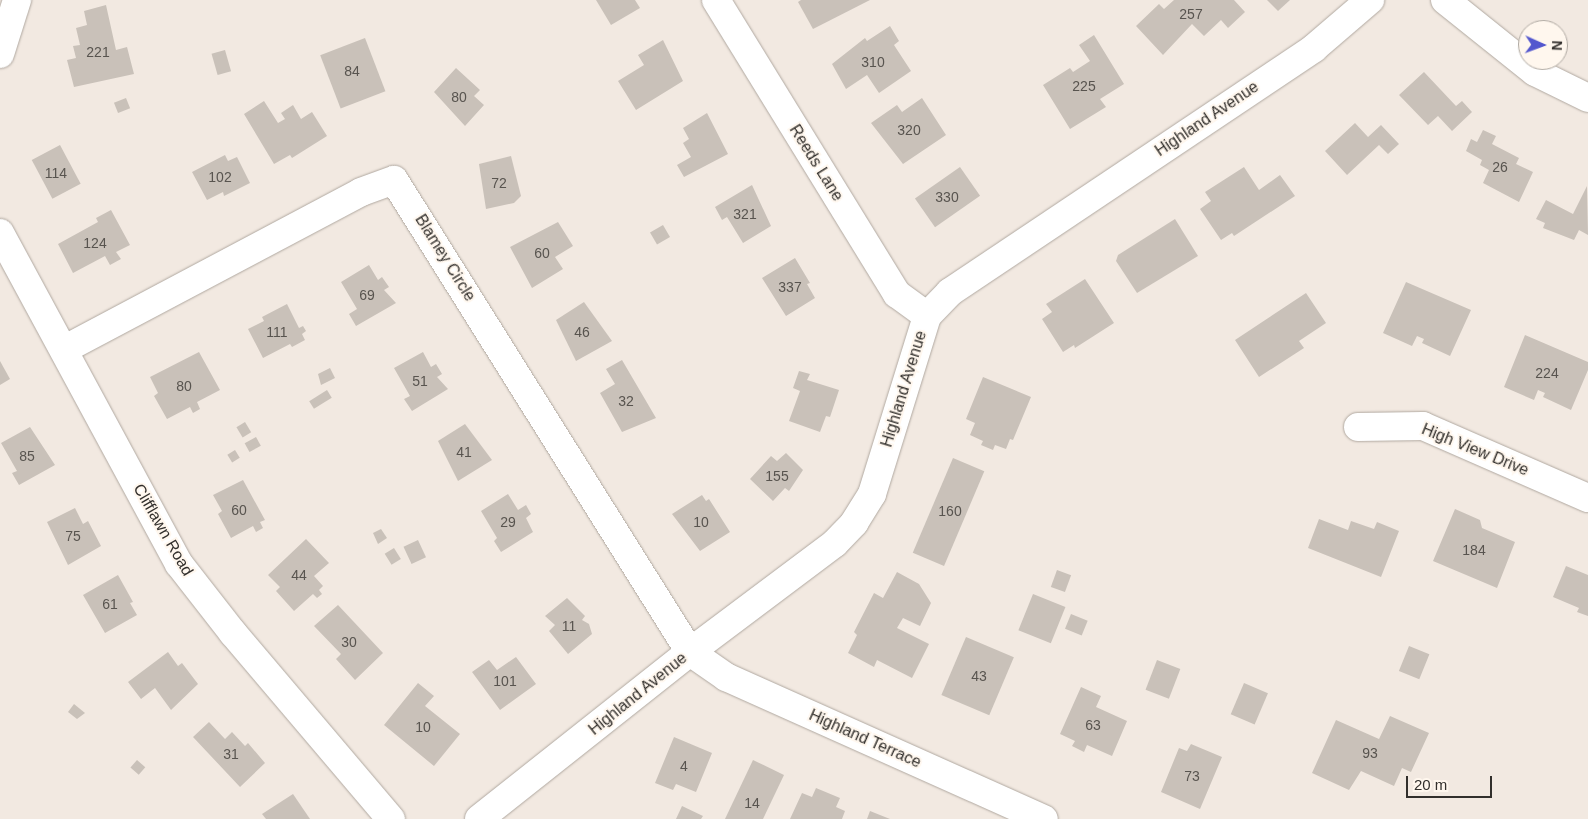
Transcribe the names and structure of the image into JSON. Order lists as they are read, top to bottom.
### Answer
{
  "streets": {
    "street": [
      "Highland Avenue",
      "Reeds Lane",
      "Blamey Circle",
      "High View Drive",
      "Clifflawn Road",
      "Highland Terrace"
    ]
  },
  "crossings": [
    ["Highland Avenue", "Reeds Lane"],
    ["Highland Avenue", "Blamey Circle"],
    ["Highland Avenue", "Highland Terrace"],
    ["Blamey Circle", "Clifflawn Road"],
    ["Blamey Circle", "Highland Terrace"]
  ],
  "house_numbers": [
    "257",
    "221",
    "310",
    "84",
    "225",
    "80",
    "320",
    "26",
    "114",
    "102",
    "72",
    "330",
    "321",
    "124",
    "60",
    "337",
    "69",
    "111",
    "46",
    "224",
    "51",
    "80",
    "32",
    "41",
    "85",
    "155",
    "60",
    "160",
    "29",
    "10",
    "75",
    "184",
    "44",
    "61",
    "11",
    "30",
    "43",
    "101",
    "63",
    "10",
    "93",
    "31",
    "4",
    "73",
    "14"
  ],
  "scale_bar": "20 m",
  "north": "right"
}
